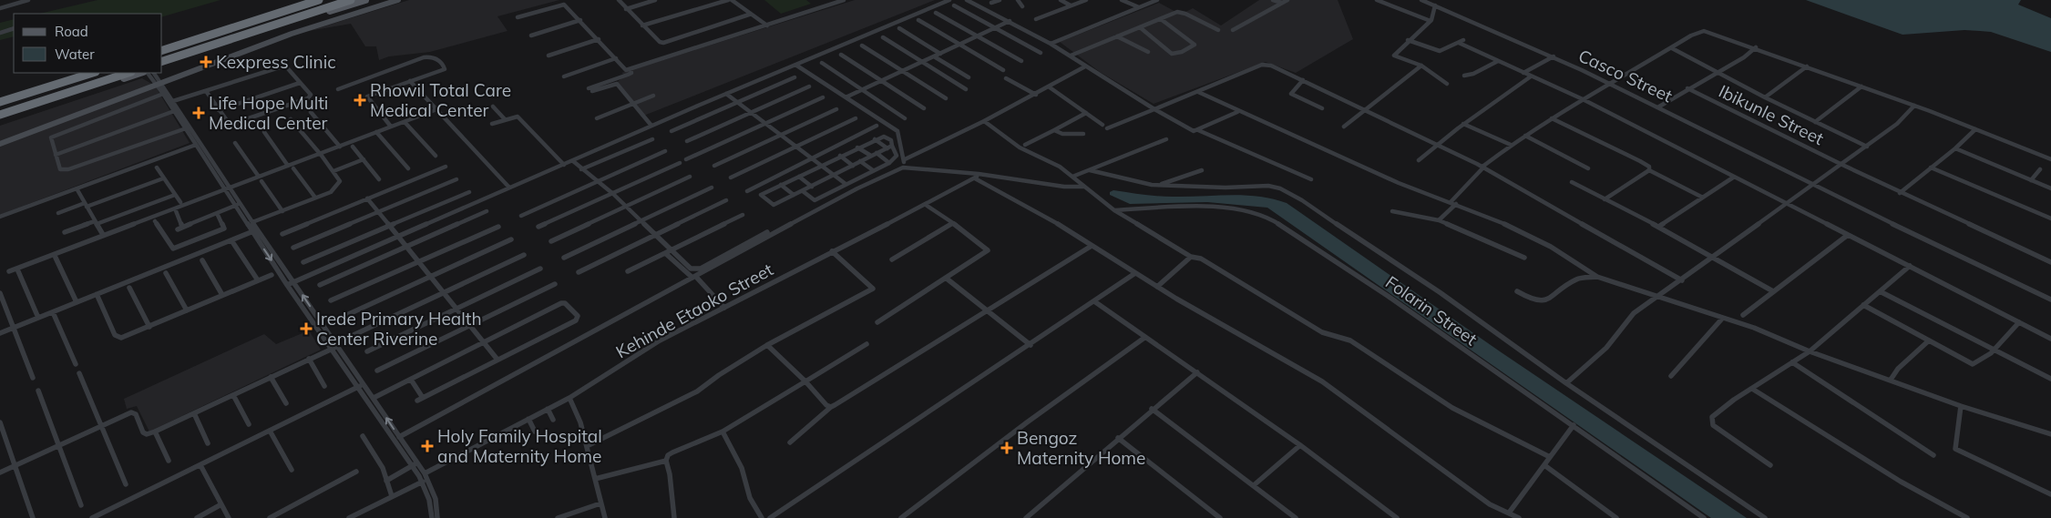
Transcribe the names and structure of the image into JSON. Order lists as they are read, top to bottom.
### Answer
{
  "streets": {
    "street": [
      "Casco Street",
      "Ibikunle Street",
      "Kehinde Etaoko Street",
      "Folarin Street"
    ]
  },
  "places": {
    "health": [
      "Kexpress Clinic",
      "Rhowil Total Care Medical Center",
      "Life Hope Multi Medical Center",
      "Irede Primary Health Center Riverine",
      "Holy Family Hospital and Maternity Home",
      "Bengoz Maternity Home"
    ]
  },
  "legend": ["Road", "Water"]
}
